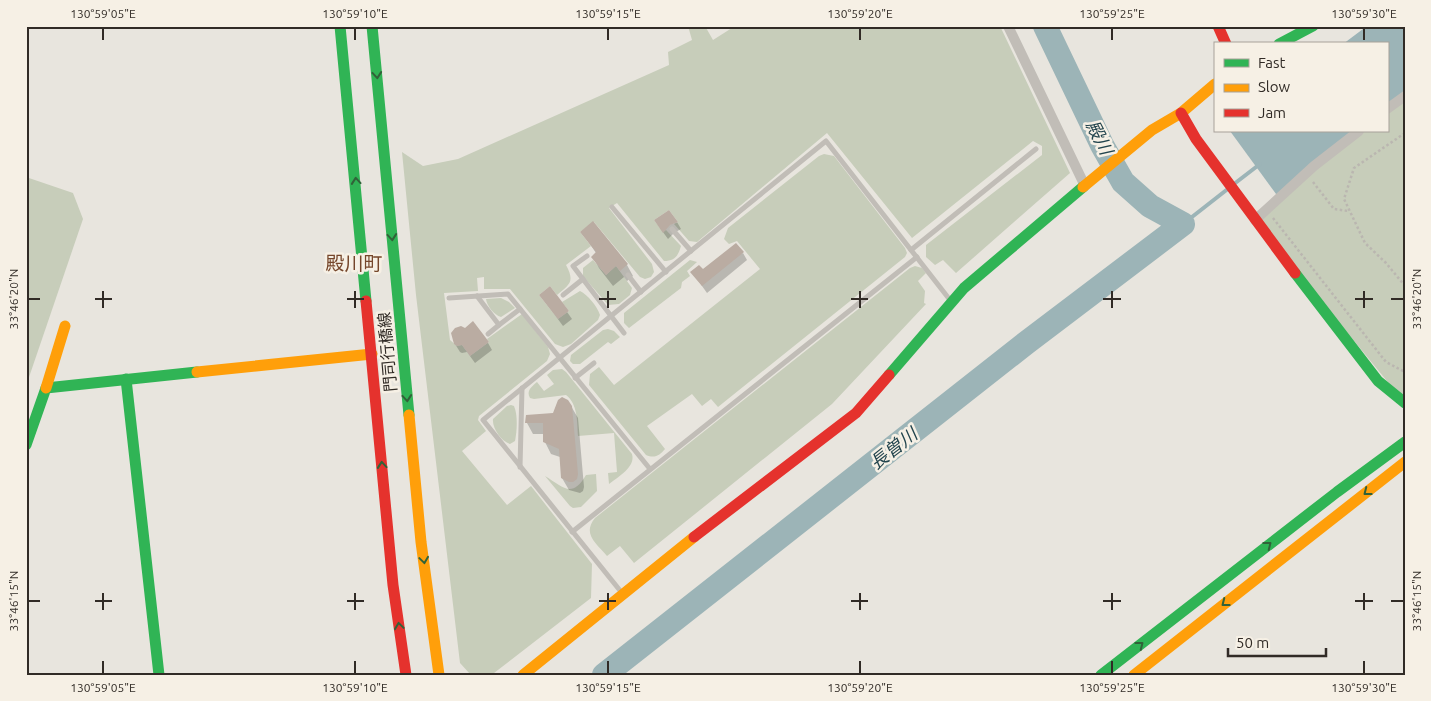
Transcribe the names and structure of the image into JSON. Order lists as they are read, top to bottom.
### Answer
{
  "streets": {
    "street": ["門司行橋線"]
  },
  "districts": ["殿川町"],
  "water": ["殿川", "長曽川"],
  "legend": ["Fast", "Slow", "Jam"],
  "scale_bar": "50 m",
  "coordinates": [
    "130°59'05\"E",
    "130°59'10\"E",
    "130°59'15\"E",
    "130°59'20\"E",
    "130°59'25\"E",
    "130°59'30\"E",
    "33°46'20\"N",
    "33°46'15\"N"
  ]
}
